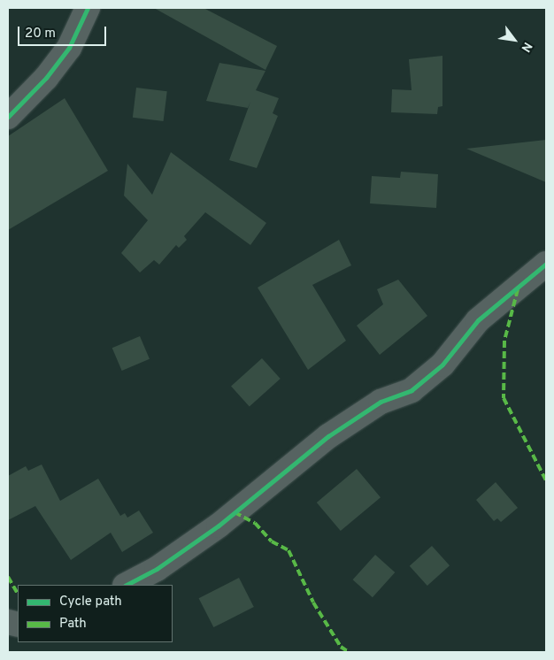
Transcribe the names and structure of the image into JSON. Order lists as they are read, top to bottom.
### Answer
{
  "legend": ["Cycle path", "Path"],
  "scale_bar": "20 m",
  "north": "bottom right"
}
